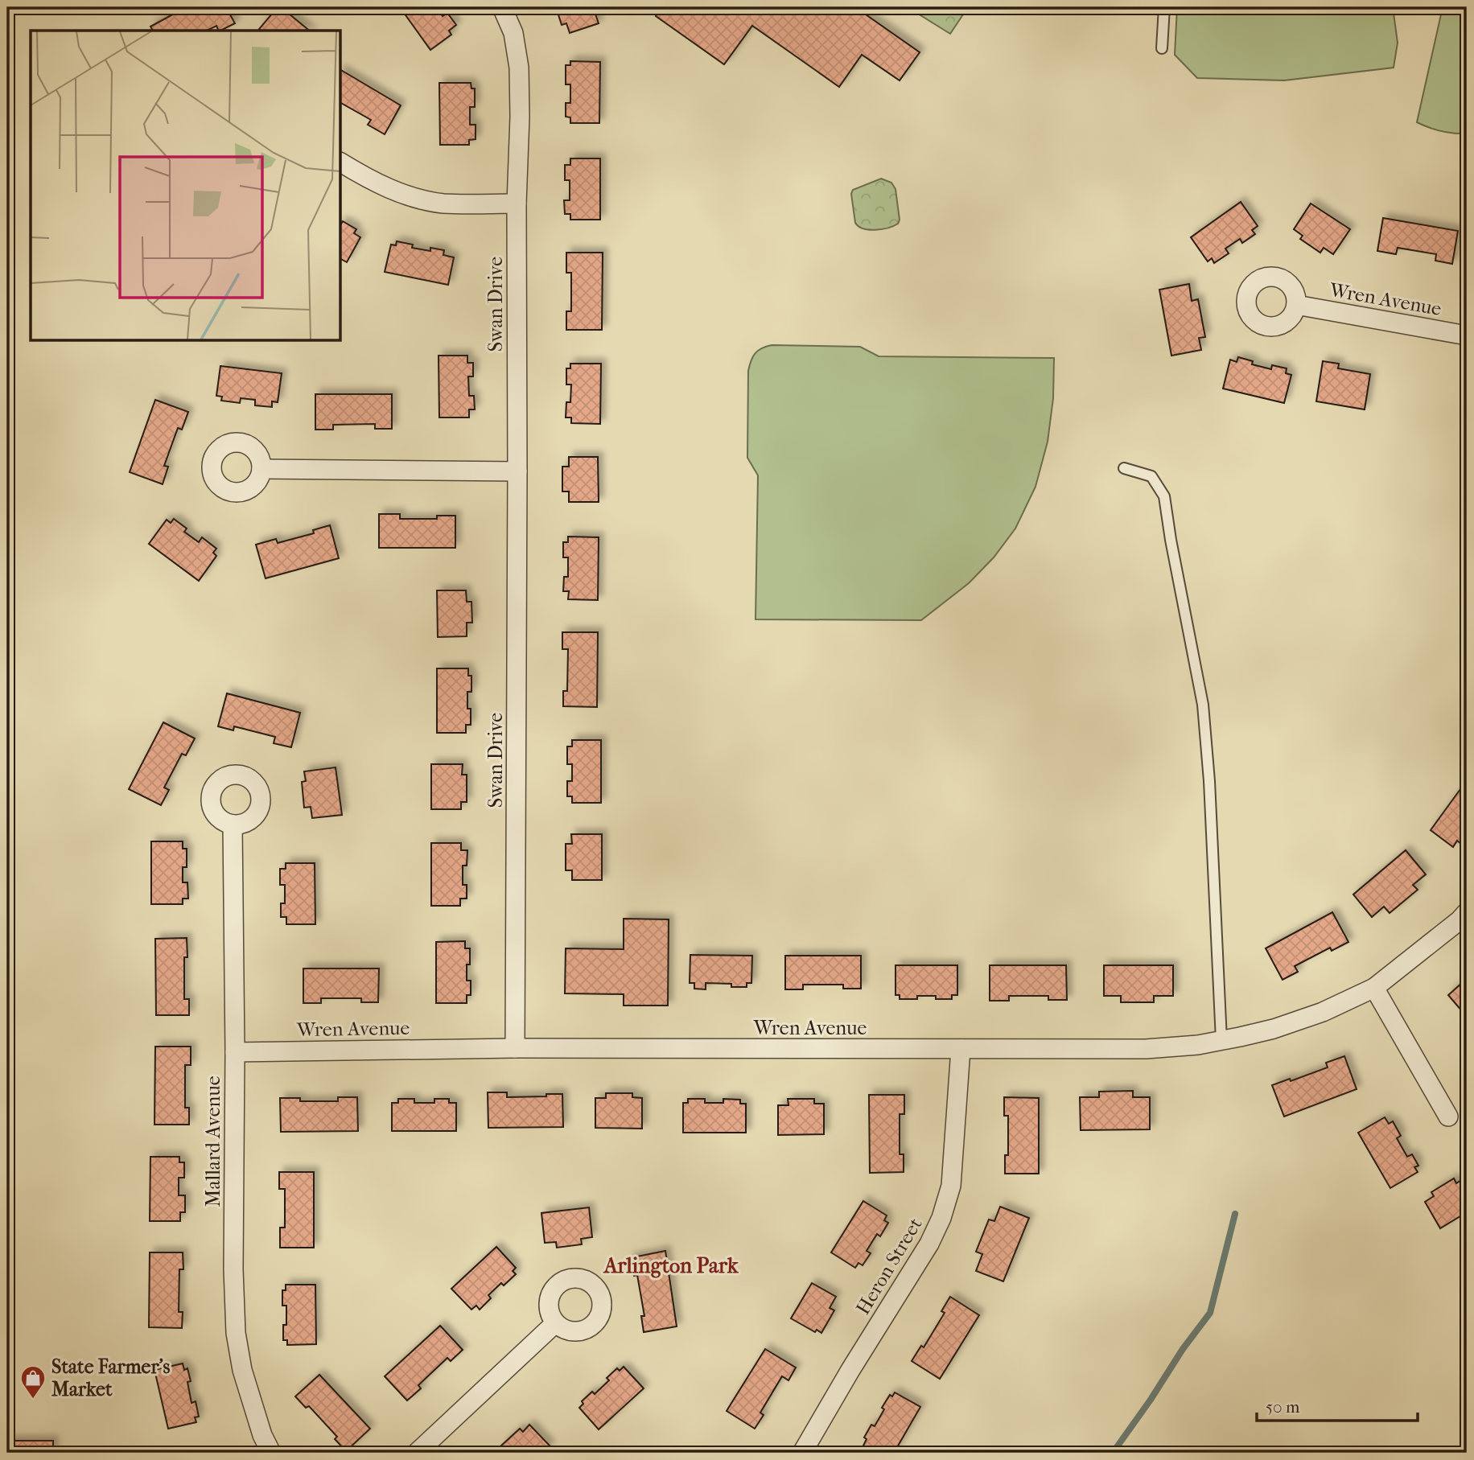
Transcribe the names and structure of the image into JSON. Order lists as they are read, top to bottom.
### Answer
{
  "streets": {
    "street": [
      "Wren Avenue",
      "Swan Drive",
      "Mallard Avenue",
      "Heron Street"
    ]
  },
  "crossings": [
    ["Wren Avenue", "Swan Drive"],
    ["Wren Avenue", "Mallard Avenue"],
    ["Wren Avenue", "Heron Street"]
  ],
  "districts": ["Arlington Park"],
  "places": {
    "shop": ["State Farmer's Market"]
  },
  "scale_bar": "50 m"
}
